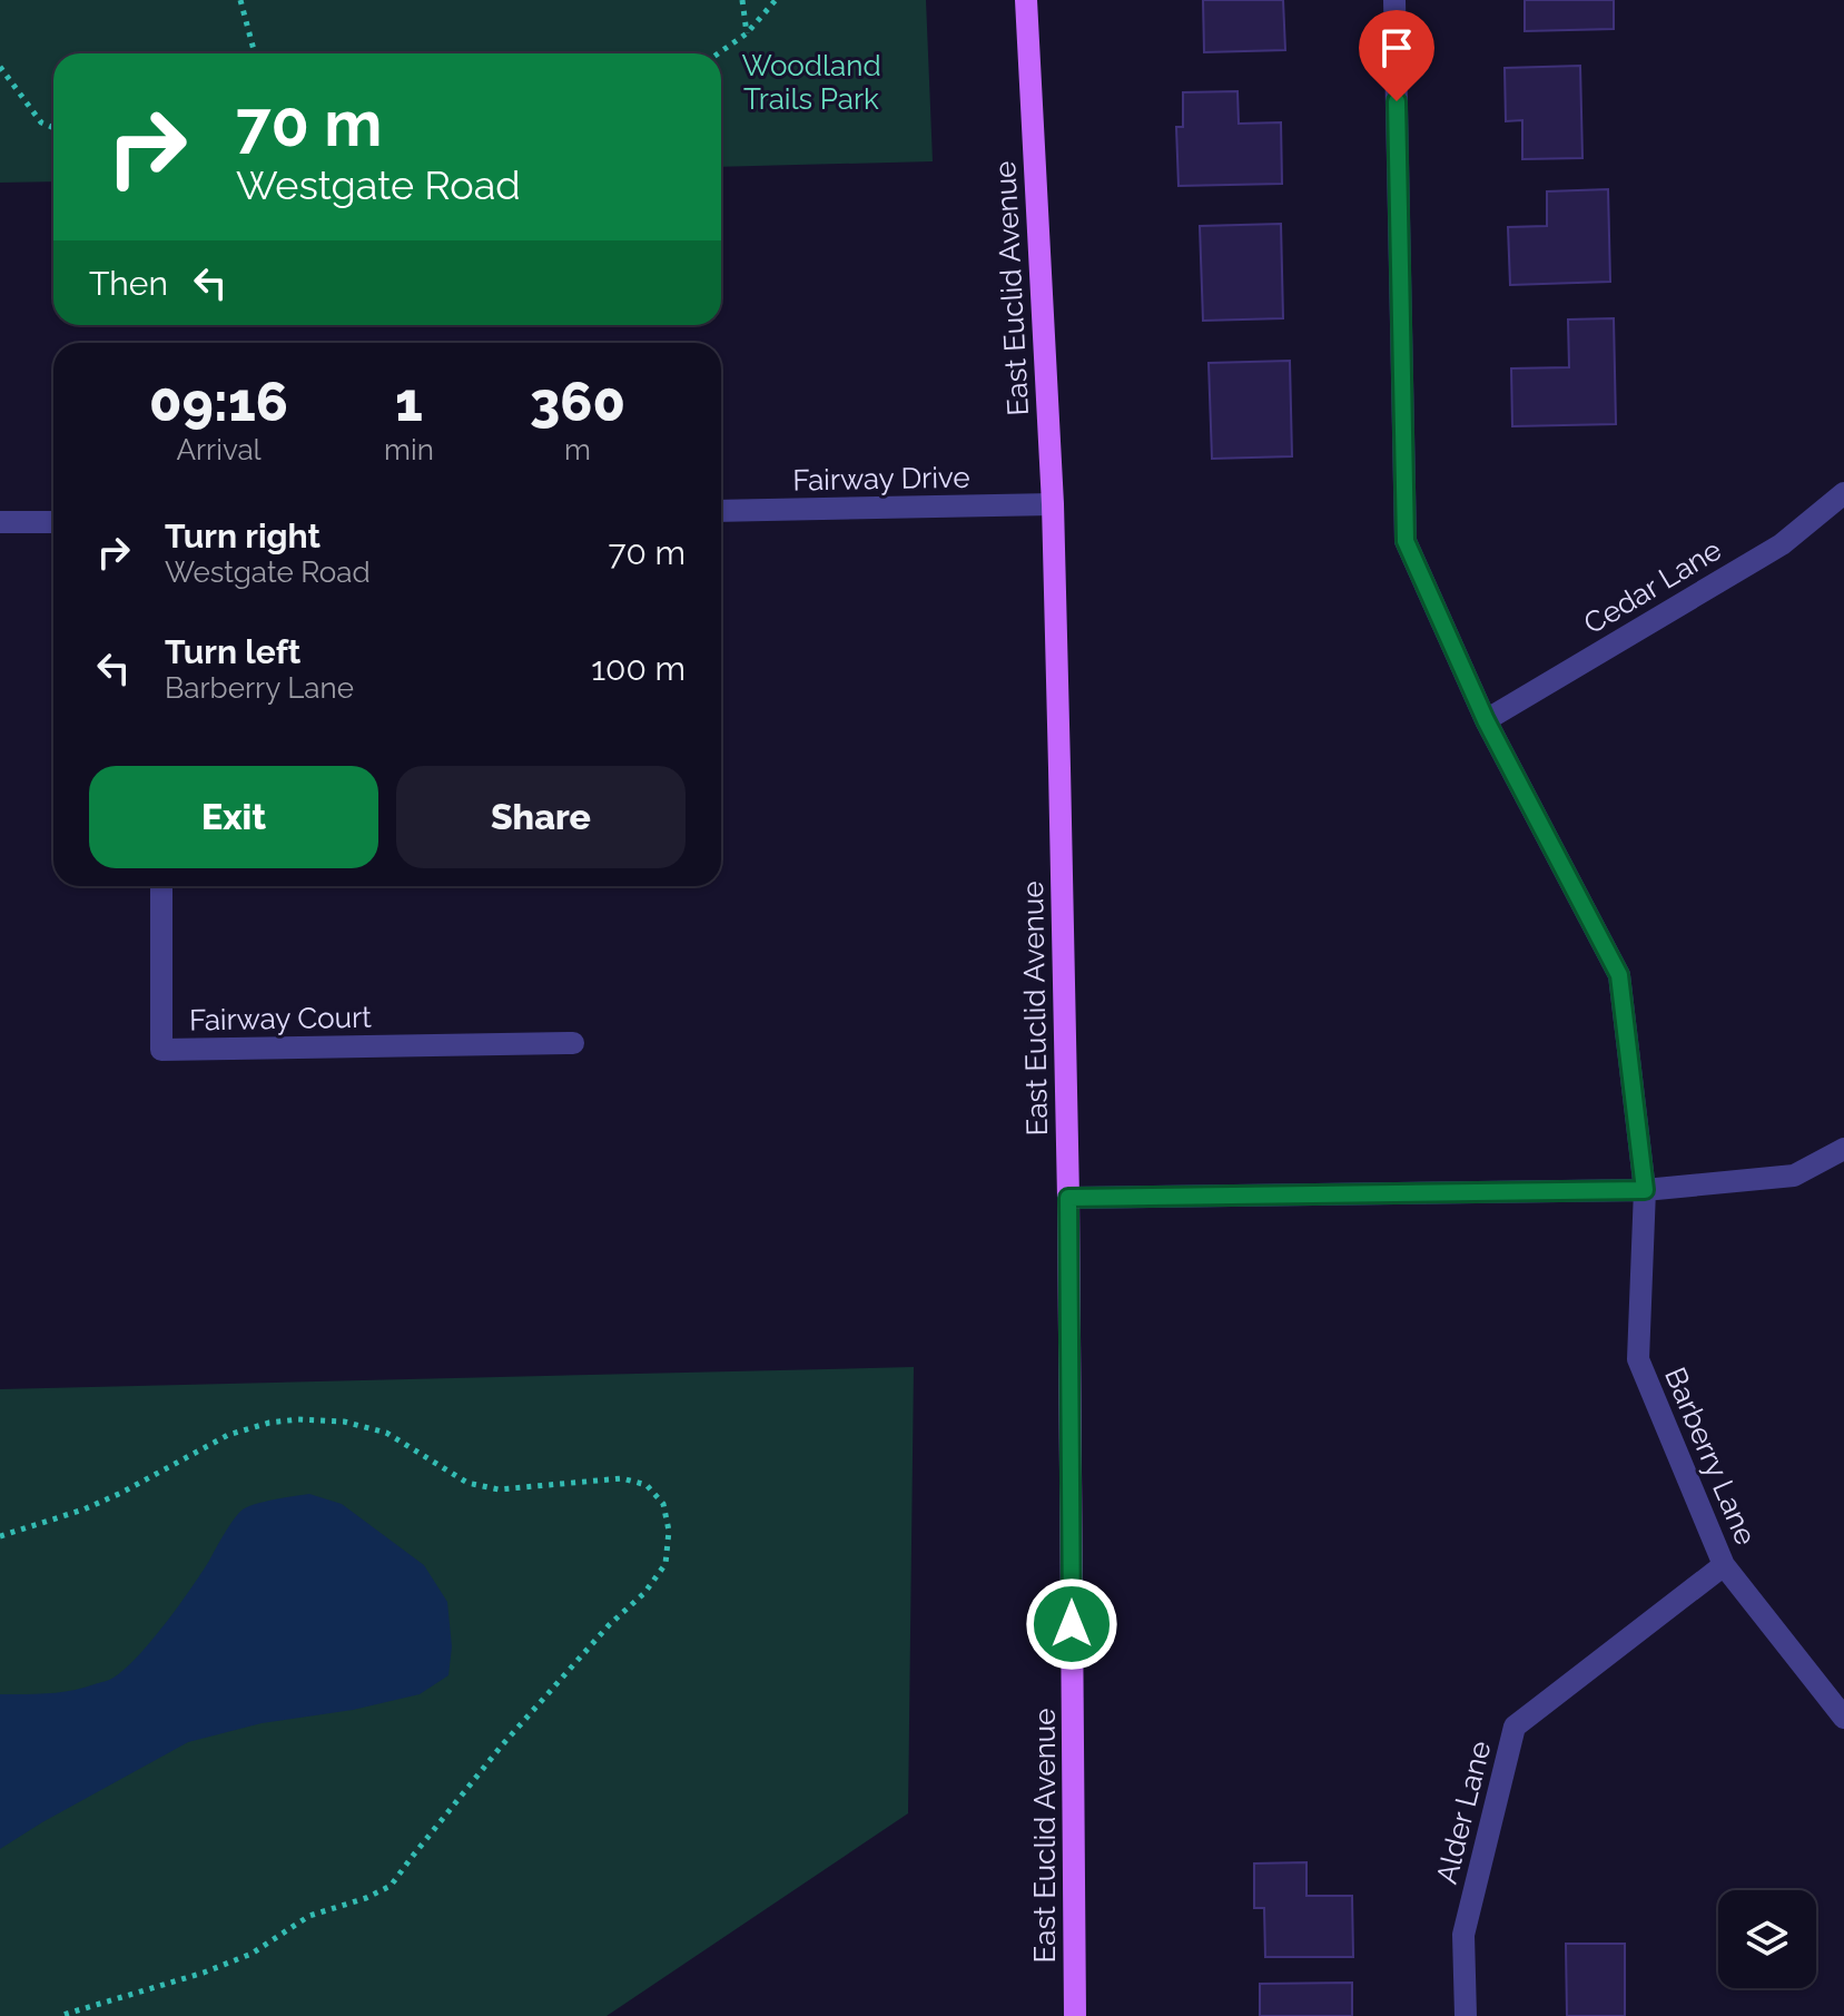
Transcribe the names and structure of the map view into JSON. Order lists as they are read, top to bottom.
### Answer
{
  "streets": {
    "main road": ["East Euclid Avenue"],
    "street": [
      "Fairway Drive",
      "Cedar Lane",
      "Fairway Court",
      "Barberry Lane",
      "Alder Lane"
    ]
  },
  "crossings": [
    ["East Euclid Avenue", "Fairway Drive"],
    ["Cedar Lane", "Barberry Lane"],
    ["Barberry Lane", "Alder Lane"]
  ],
  "parks": ["Woodland Trails Park"],
  "page": {
    "turn": ["70 m", "Westgate Road"],
    "then": "Then",
    "eta": [
      "09:16",
      "Arrival",
      "1",
      "min",
      "360",
      "m"
    ],
    "list": [
      {
        "name": "Turn right",
        "note": "Westgate Road",
        "value": "70 m"
      },
      {
        "name": "Turn left",
        "note": "Barberry Lane",
        "value": "100 m"
      }
    ],
    "buttons": ["Exit", "Share"]
  }
}
